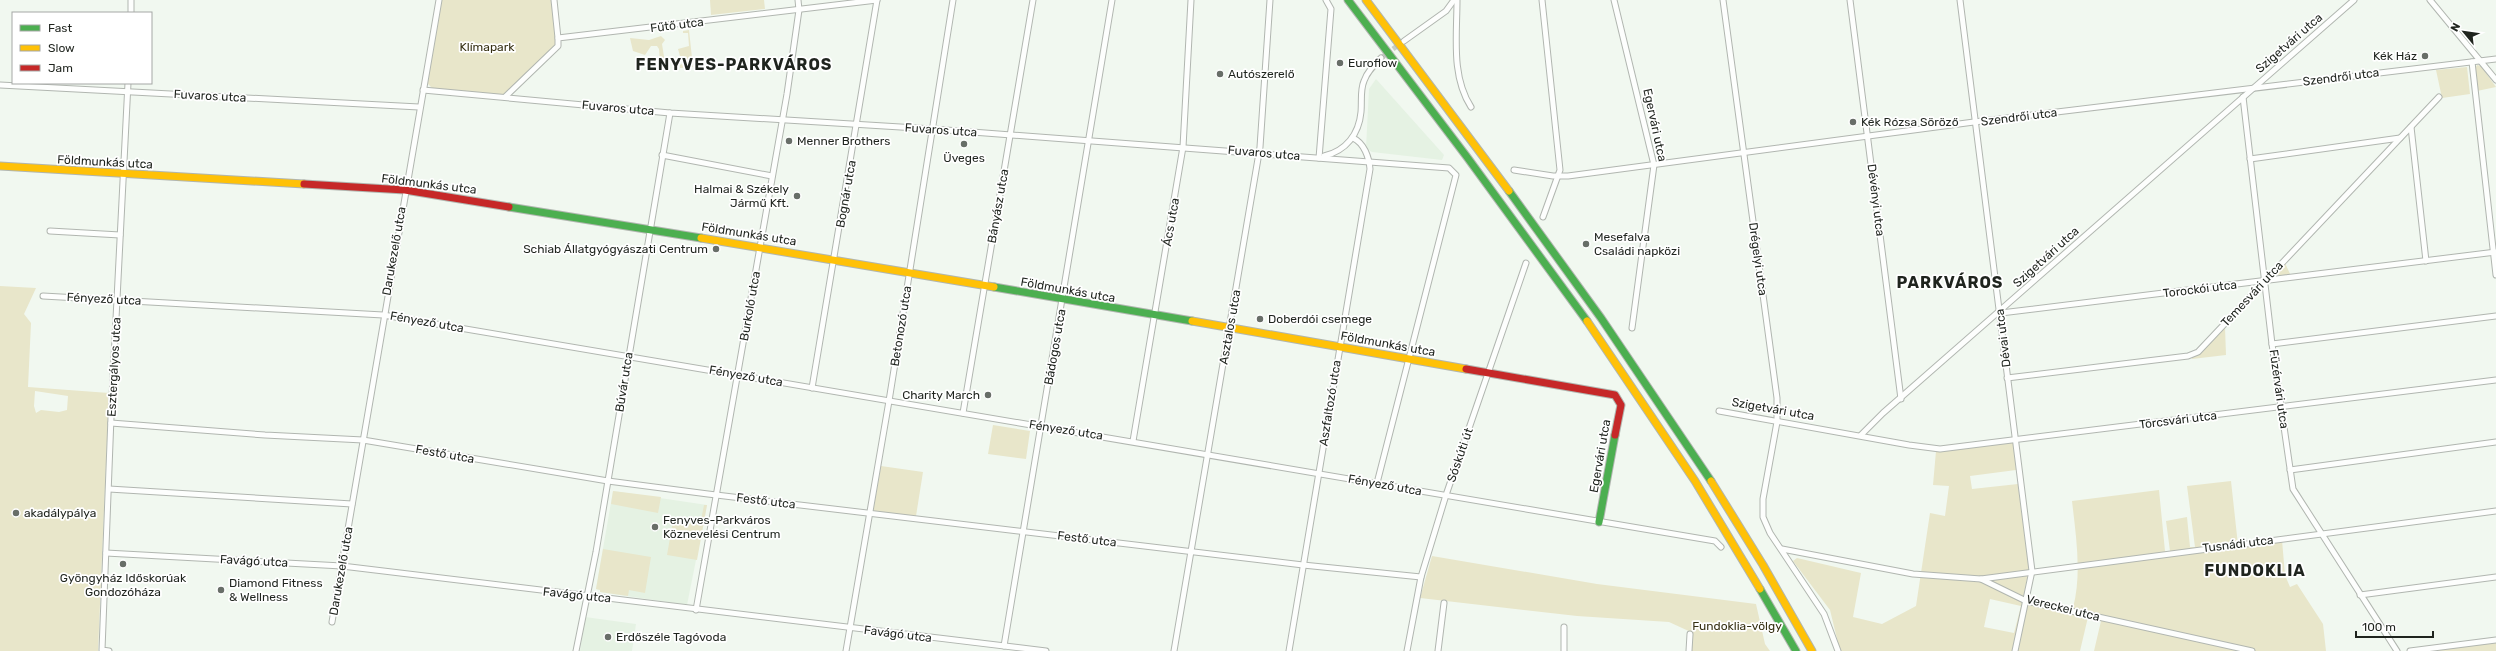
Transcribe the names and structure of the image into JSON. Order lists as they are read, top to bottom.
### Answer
{
  "streets": {
    "main road": ["Egervári utca", "Földmunkás utca"],
    "street": [
      "Fűtő utca",
      "Szigetvári utca",
      "Szendrői utca",
      "Fuvaros utca",
      "Bognár utca",
      "Dévényi utca",
      "Bányász utca",
      "Ács utca",
      "Darukezelő utca",
      "Drégelyi utca",
      "Torockói utca",
      "Temesvári utca",
      "Fényező utca",
      "Burkoló utca",
      "Betonozó utca",
      "Asztalos utca",
      "Dévai utca",
      "Bádogos utca",
      "Esztergályos utca",
      "Búvár utca",
      "Füzérvári utca",
      "Aszfaltozó utca",
      "Törcsvári utca",
      "Festő utca",
      "Sóskúti út",
      "Tusnádi utca",
      "Favágó utca",
      "Vereckei utca"
    ]
  },
  "crossings": [
    ["Fűtő utca", "Bognár utca"],
    ["Fűtő utca", "Burkoló utca"],
    ["Szigetvári utca", "Szendrői utca"],
    ["Szigetvári utca", "Dévényi utca"],
    ["Szigetvári utca", "Drégelyi utca"],
    ["Szigetvári utca", "Torockói utca"],
    ["Szigetvári utca", "Dévai utca"],
    ["Szigetvári utca", "Füzérvári utca"],
    ["Szigetvári utca", "Törcsvári utca"],
    ["Szendrői utca", "Egervári utca"],
    ["Szendrői utca", "Dévényi utca"],
    ["Szendrői utca", "Drégelyi utca"],
    ["Szendrői utca", "Dévai utca"],
    ["Fuvaros utca", "Földmunkás utca"],
    ["Fuvaros utca", "Bognár utca"],
    ["Fuvaros utca", "Bányász utca"],
    ["Fuvaros utca", "Ács utca"],
    ["Fuvaros utca", "Darukezelő utca"],
    ["Fuvaros utca", "Burkoló utca"],
    ["Fuvaros utca", "Betonozó utca"],
    ["Fuvaros utca", "Asztalos utca"],
    ["Fuvaros utca", "Bádogos utca"],
    ["Fuvaros utca", "Esztergályos utca"],
    ["Fuvaros utca", "Búvár utca"],
    ["Fuvaros utca", "Aszfaltozó utca"],
    ["Egervári utca", "Földmunkás utca"],
    ["Egervári utca", "Sóskúti út"],
    ["Földmunkás utca", "Bognár utca"],
    ["Földmunkás utca", "Bányász utca"],
    ["Földmunkás utca", "Ács utca"],
    ["Földmunkás utca", "Darukezelő utca"],
    ["Földmunkás utca", "Burkoló utca"],
    ["Földmunkás utca", "Betonozó utca"],
    ["Földmunkás utca", "Asztalos utca"],
    ["Földmunkás utca", "Bádogos utca"],
    ["Földmunkás utca", "Esztergályos utca"],
    ["Földmunkás utca", "Búvár utca"],
    ["Földmunkás utca", "Aszfaltozó utca"],
    ["Földmunkás utca", "Sóskúti út"],
    ["Bognár utca", "Fényező utca"],
    ["Bányász utca", "Fényező utca"],
    ["Ács utca", "Fényező utca"],
    ["Darukezelő utca", "Fényező utca"],
    ["Darukezelő utca", "Festő utca"],
    ["Darukezelő utca", "Favágó utca"],
    ["Drégelyi utca", "Vereckei utca"],
    ["Torockói utca", "Temesvári utca"],
    ["Torockói utca", "Dévai utca"],
    ["Torockói utca", "Füzérvári utca"],
    ["Temesvári utca", "Dévai utca"],
    ["Temesvári utca", "Füzérvári utca"],
    ["Fényező utca", "Burkoló utca"],
    ["Fényező utca", "Betonozó utca"],
    ["Fényező utca", "Asztalos utca"],
    ["Fényező utca", "Bádogos utca"],
    ["Fényező utca", "Esztergályos utca"],
    ["Fényező utca", "Búvár utca"],
    ["Fényező utca", "Aszfaltozó utca"],
    ["Fényező utca", "Sóskúti út"],
    ["Burkoló utca", "Festő utca"],
    ["Burkoló utca", "Favágó utca"],
    ["Betonozó utca", "Festő utca"],
    ["Betonozó utca", "Favágó utca"],
    ["Asztalos utca", "Festő utca"],
    ["Dévai utca", "Törcsvári utca"],
    ["Dévai utca", "Tusnádi utca"],
    ["Dévai utca", "Vereckei utca"],
    ["Bádogos utca", "Festő utca"],
    ["Bádogos utca", "Favágó utca"],
    ["Esztergályos utca", "Festő utca"],
    ["Esztergályos utca", "Favágó utca"],
    ["Búvár utca", "Festő utca"],
    ["Búvár utca", "Favágó utca"],
    ["Füzérvári utca", "Törcsvári utca"],
    ["Füzérvári utca", "Tusnádi utca"],
    ["Aszfaltozó utca", "Festő utca"],
    ["Festő utca", "Sóskúti út"],
    ["Tusnádi utca", "Vereckei utca"]
  ],
  "districts": ["FENYVES-PARKVÁROS", "PARKVÁROS", "FUNDOKLIA"],
  "parks": ["Klímapark", "Fundoklia-völgy"],
  "places": [
    "Kék Ház",
    "Euroflow",
    "Autószerelő",
    "Kék Rózsa Söröző",
    "Menner Brothers",
    "Üveges",
    "Halmai & Székely Jármű Kft.",
    "Mesefalva Családi napközi",
    "Schiab Állatgyógyászati Centrum",
    "Doberdói csemege",
    "Charity March",
    "akadálypálya",
    "Fenyves-Parkváros Köznevelési Centrum",
    "Gyöngyház Időskorúak Gondozóháza",
    "Diamond Fitness & Wellness",
    "Erdőszéle Tagóvoda"
  ],
  "legend": ["Fast", "Slow", "Jam"],
  "scale_bar": "100 m",
  "north": "top left"
}
